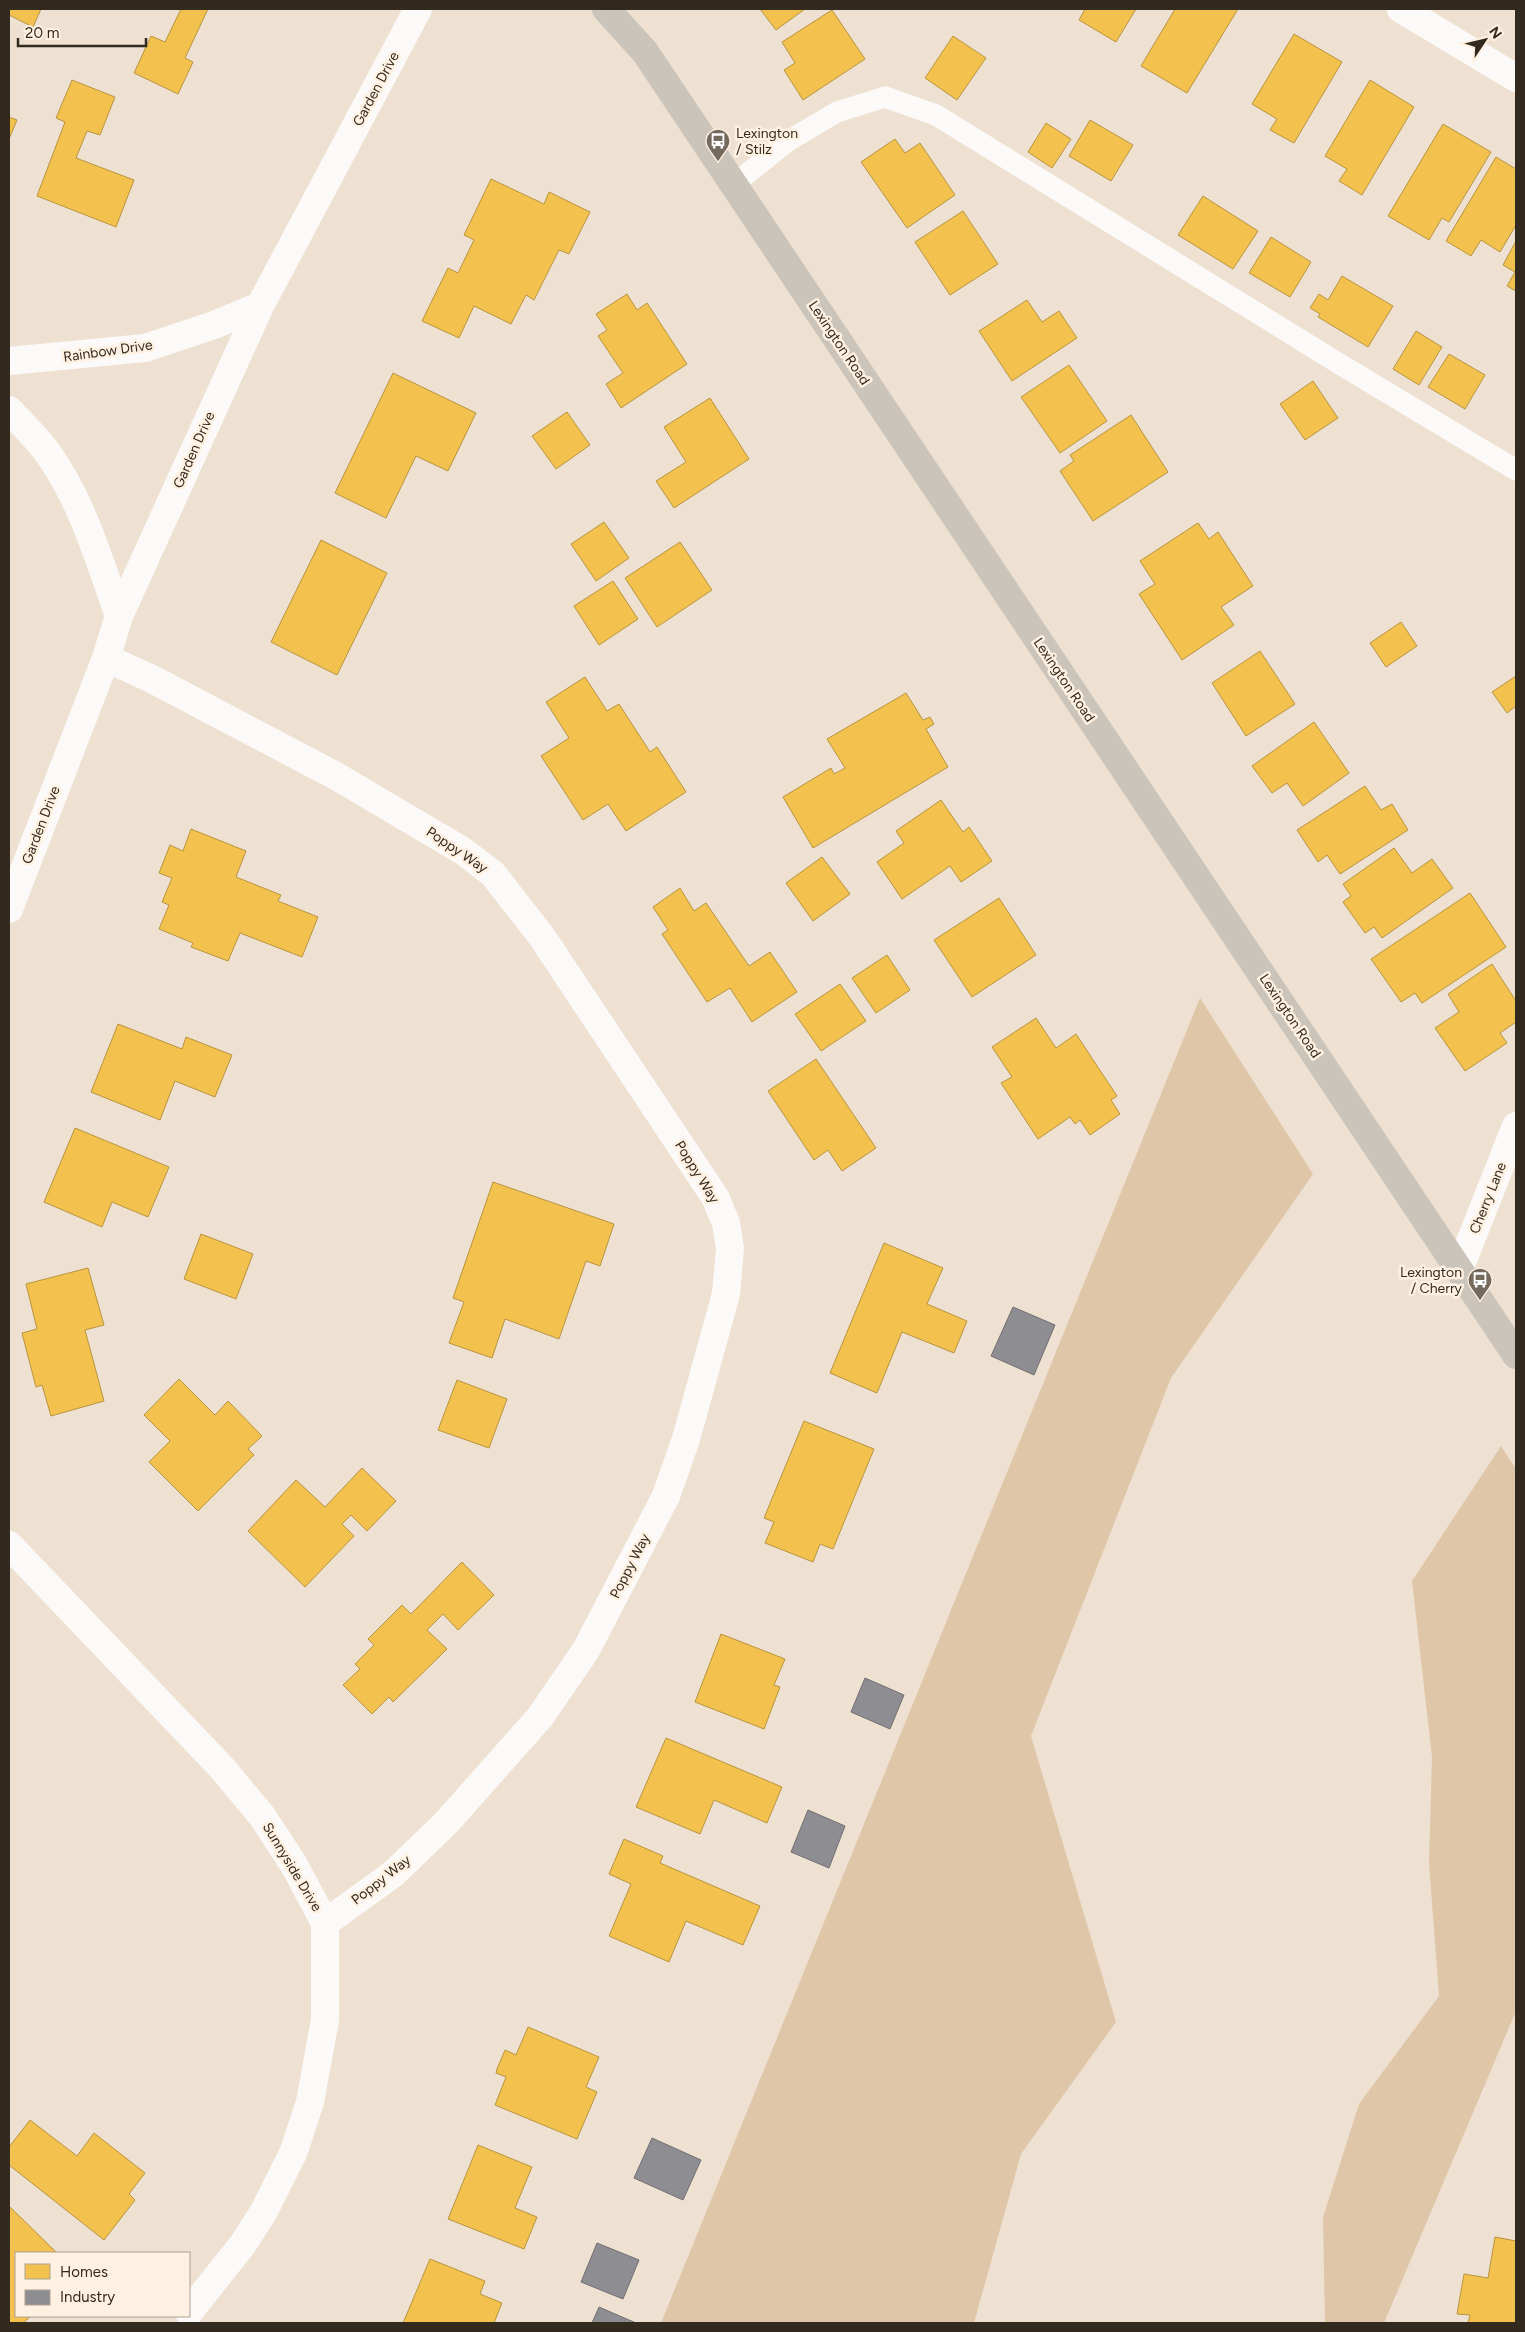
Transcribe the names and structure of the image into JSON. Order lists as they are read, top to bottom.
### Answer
{
  "streets": {
    "main road": ["Lexington Road"],
    "street": [
      "Garden Drive",
      "Rainbow Drive",
      "Poppy Way",
      "Cherry Lane",
      "Sunnyside Drive"
    ]
  },
  "crossings": [
    ["Garden Drive", "Rainbow Drive"],
    ["Garden Drive", "Poppy Way"],
    ["Lexington Road", "Cherry Lane"],
    ["Poppy Way", "Sunnyside Drive"]
  ],
  "places": {
    "bus stop": ["Lexington / Stilz", "Lexington / Cherry"]
  },
  "legend": ["Homes", "Industry"],
  "scale_bar": "20 m",
  "north": "top right"
}
